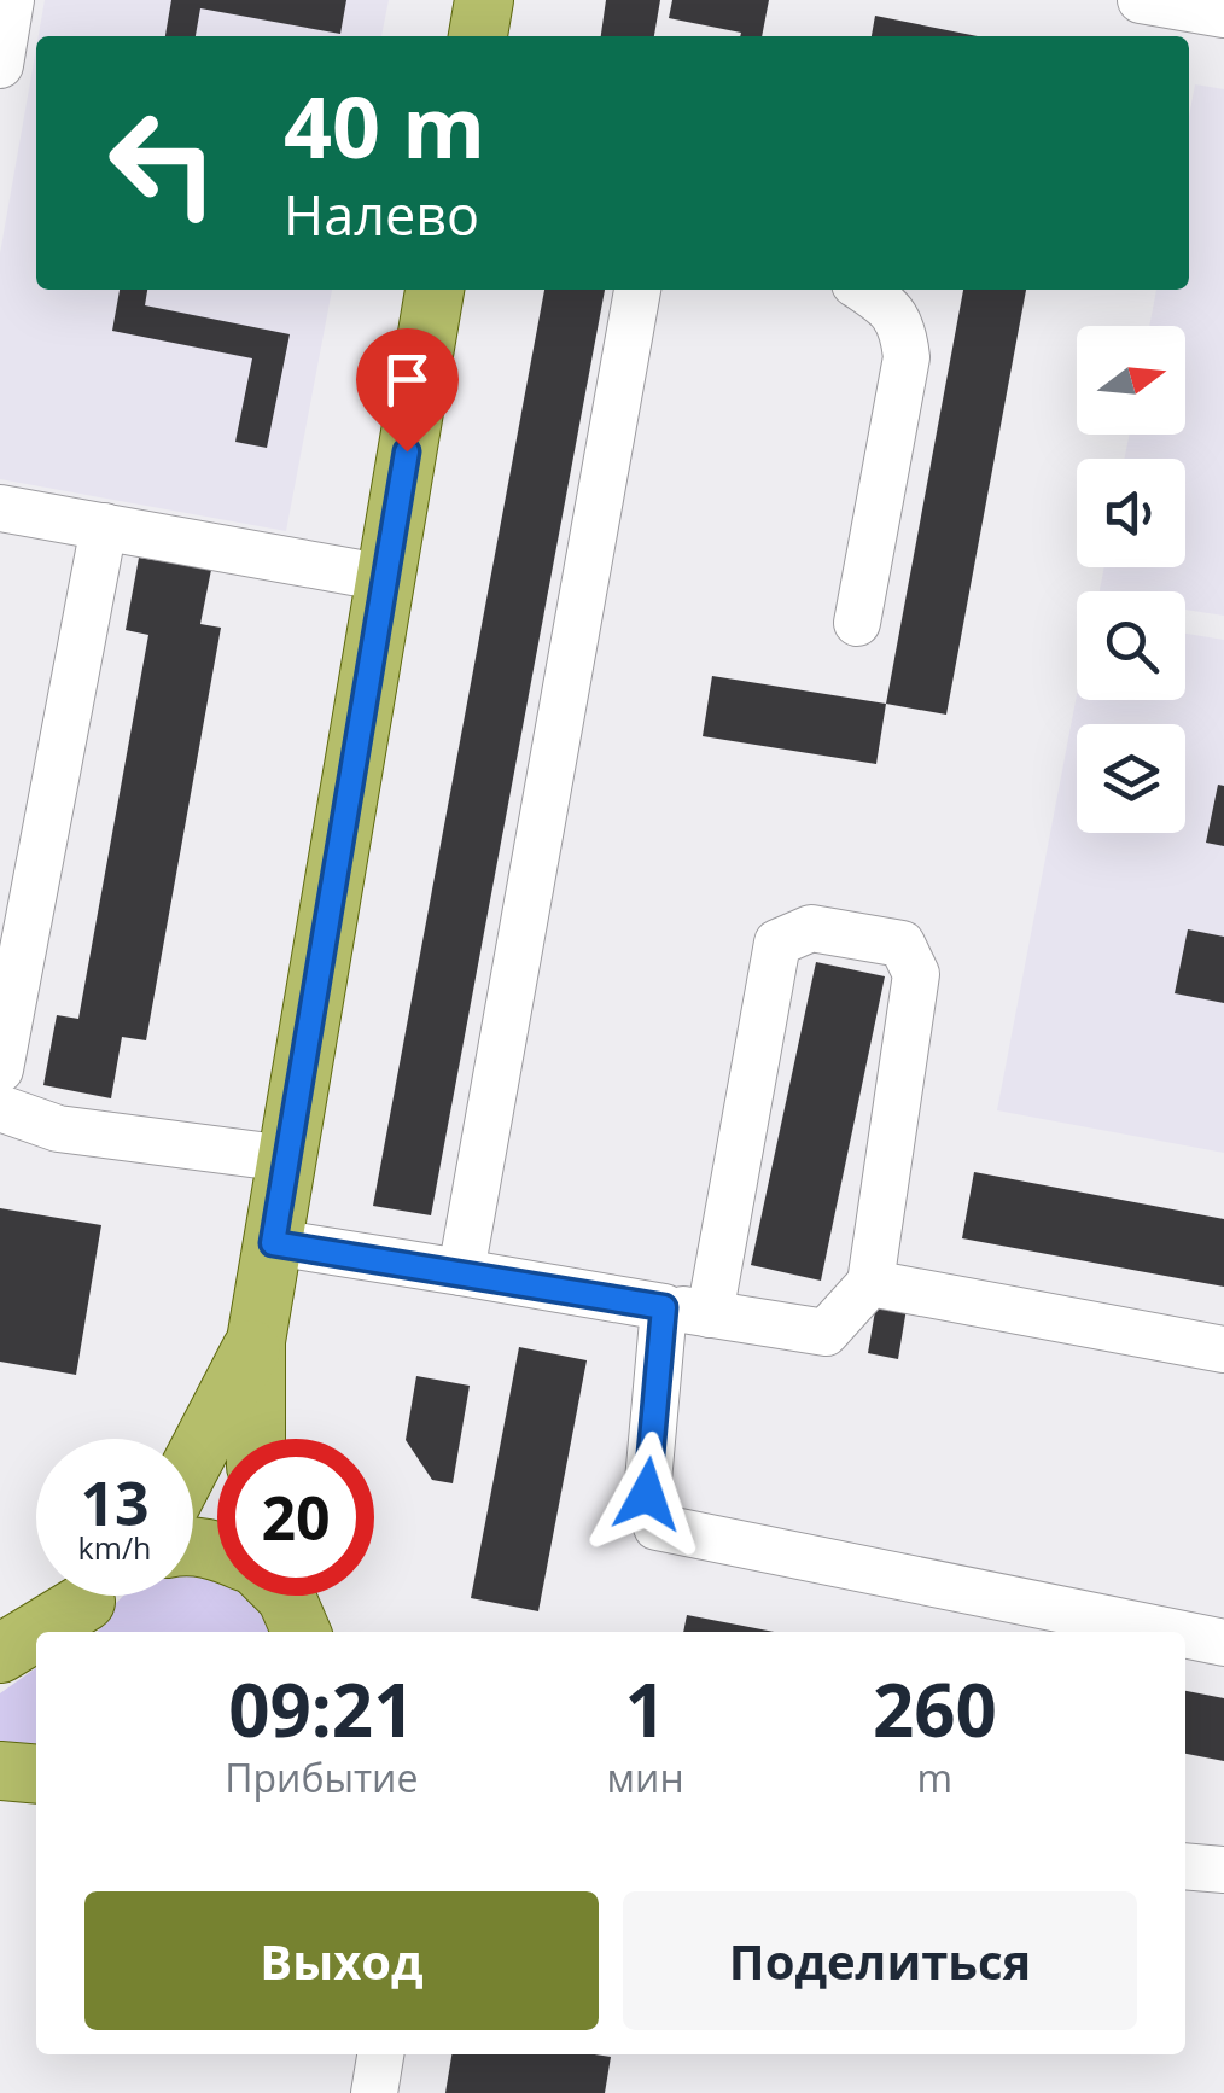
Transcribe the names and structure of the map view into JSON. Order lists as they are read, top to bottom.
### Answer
{
  "north": "right",
  "page": {
    "turn": ["40 m", "Налево"],
    "speed": "13 km/h",
    "limit": "20",
    "eta": [
      "09:21",
      "Прибытие",
      "1",
      "мин",
      "260",
      "m"
    ],
    "buttons": ["Выход", "Поделиться"]
  }
}
